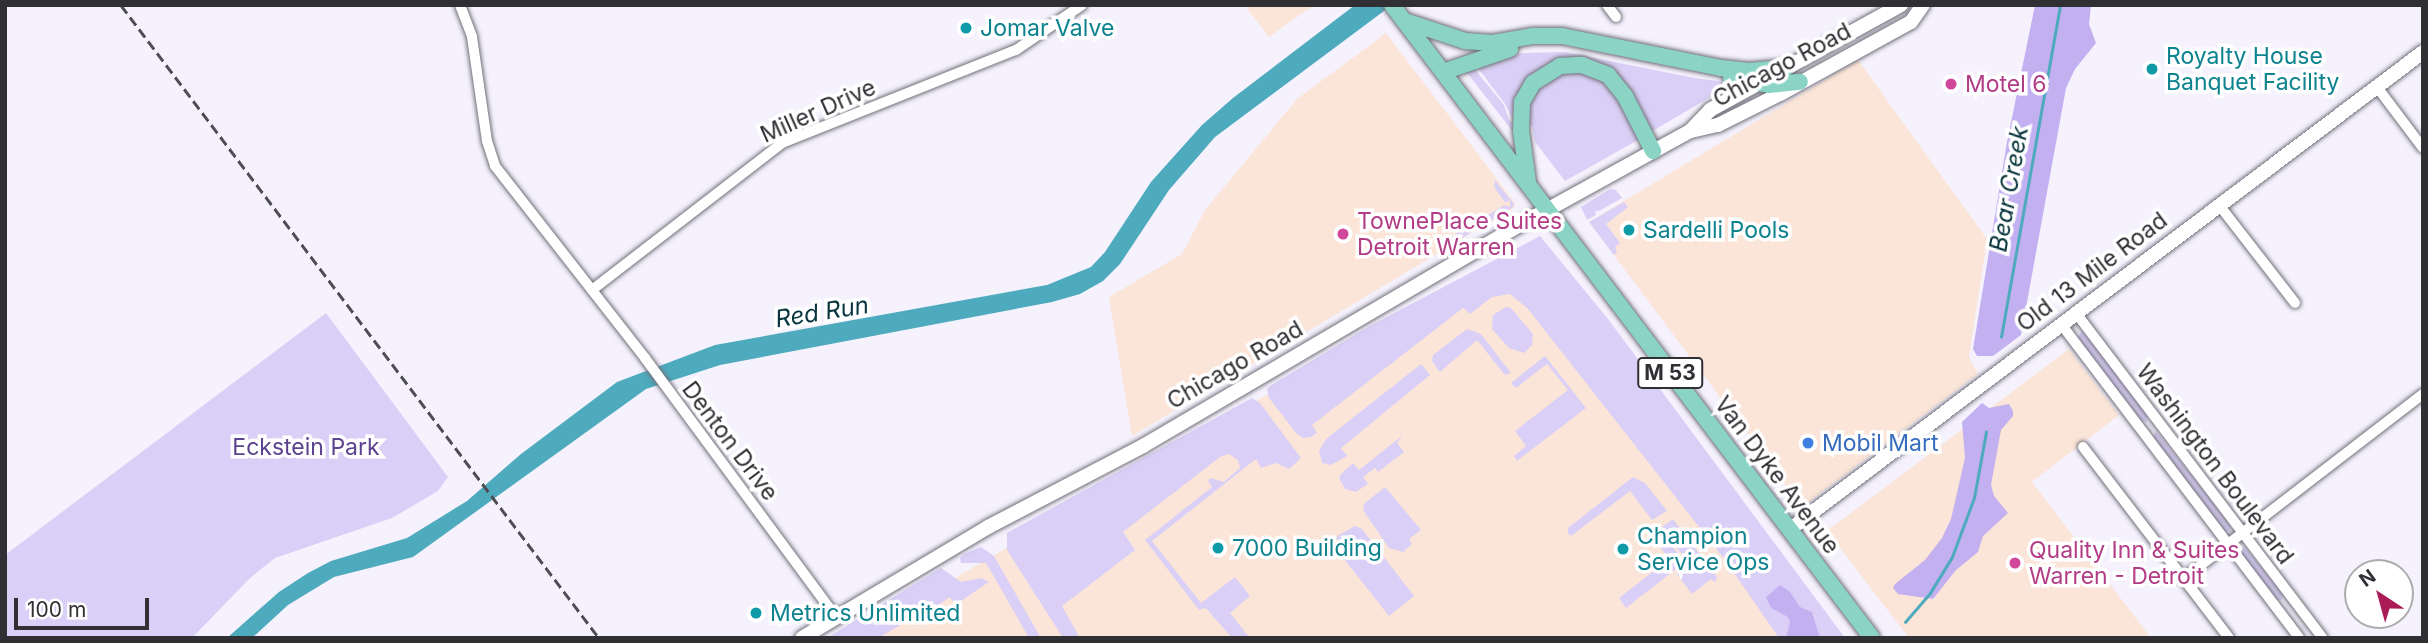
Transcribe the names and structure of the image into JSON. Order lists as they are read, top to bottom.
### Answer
{
  "streets": {
    "main road": [
      "Chicago Road",
      "Old 13 Mile Road",
      "M 53",
      "Van Dyke Avenue"
    ],
    "street": ["Miller Drive", "Denton Drive", "Washington Boulevard"]
  },
  "crossings": [
    ["Chicago Road", "Denton Drive"],
    ["Chicago Road", "Van Dyke Avenue"],
    ["Miller Drive", "Denton Drive"],
    ["Old 13 Mile Road", "Washington Boulevard"],
    ["Old 13 Mile Road", "Van Dyke Avenue"]
  ],
  "water": ["Bear Creek", "Red Run"],
  "parks": ["Eckstein Park"],
  "places": [
    "Jomar Valve",
    "Royalty House Banquet Facility",
    "Motel 6",
    "Sardelli Pools",
    "TownePlace Suites Detroit Warren",
    "Mobil Mart",
    "7000 Building",
    "Champion Service Ops",
    "Quality Inn & Suites Warren - Detroit",
    "Metrics Unlimited"
  ],
  "scale_bar": "100 m",
  "north": "top left"
}
